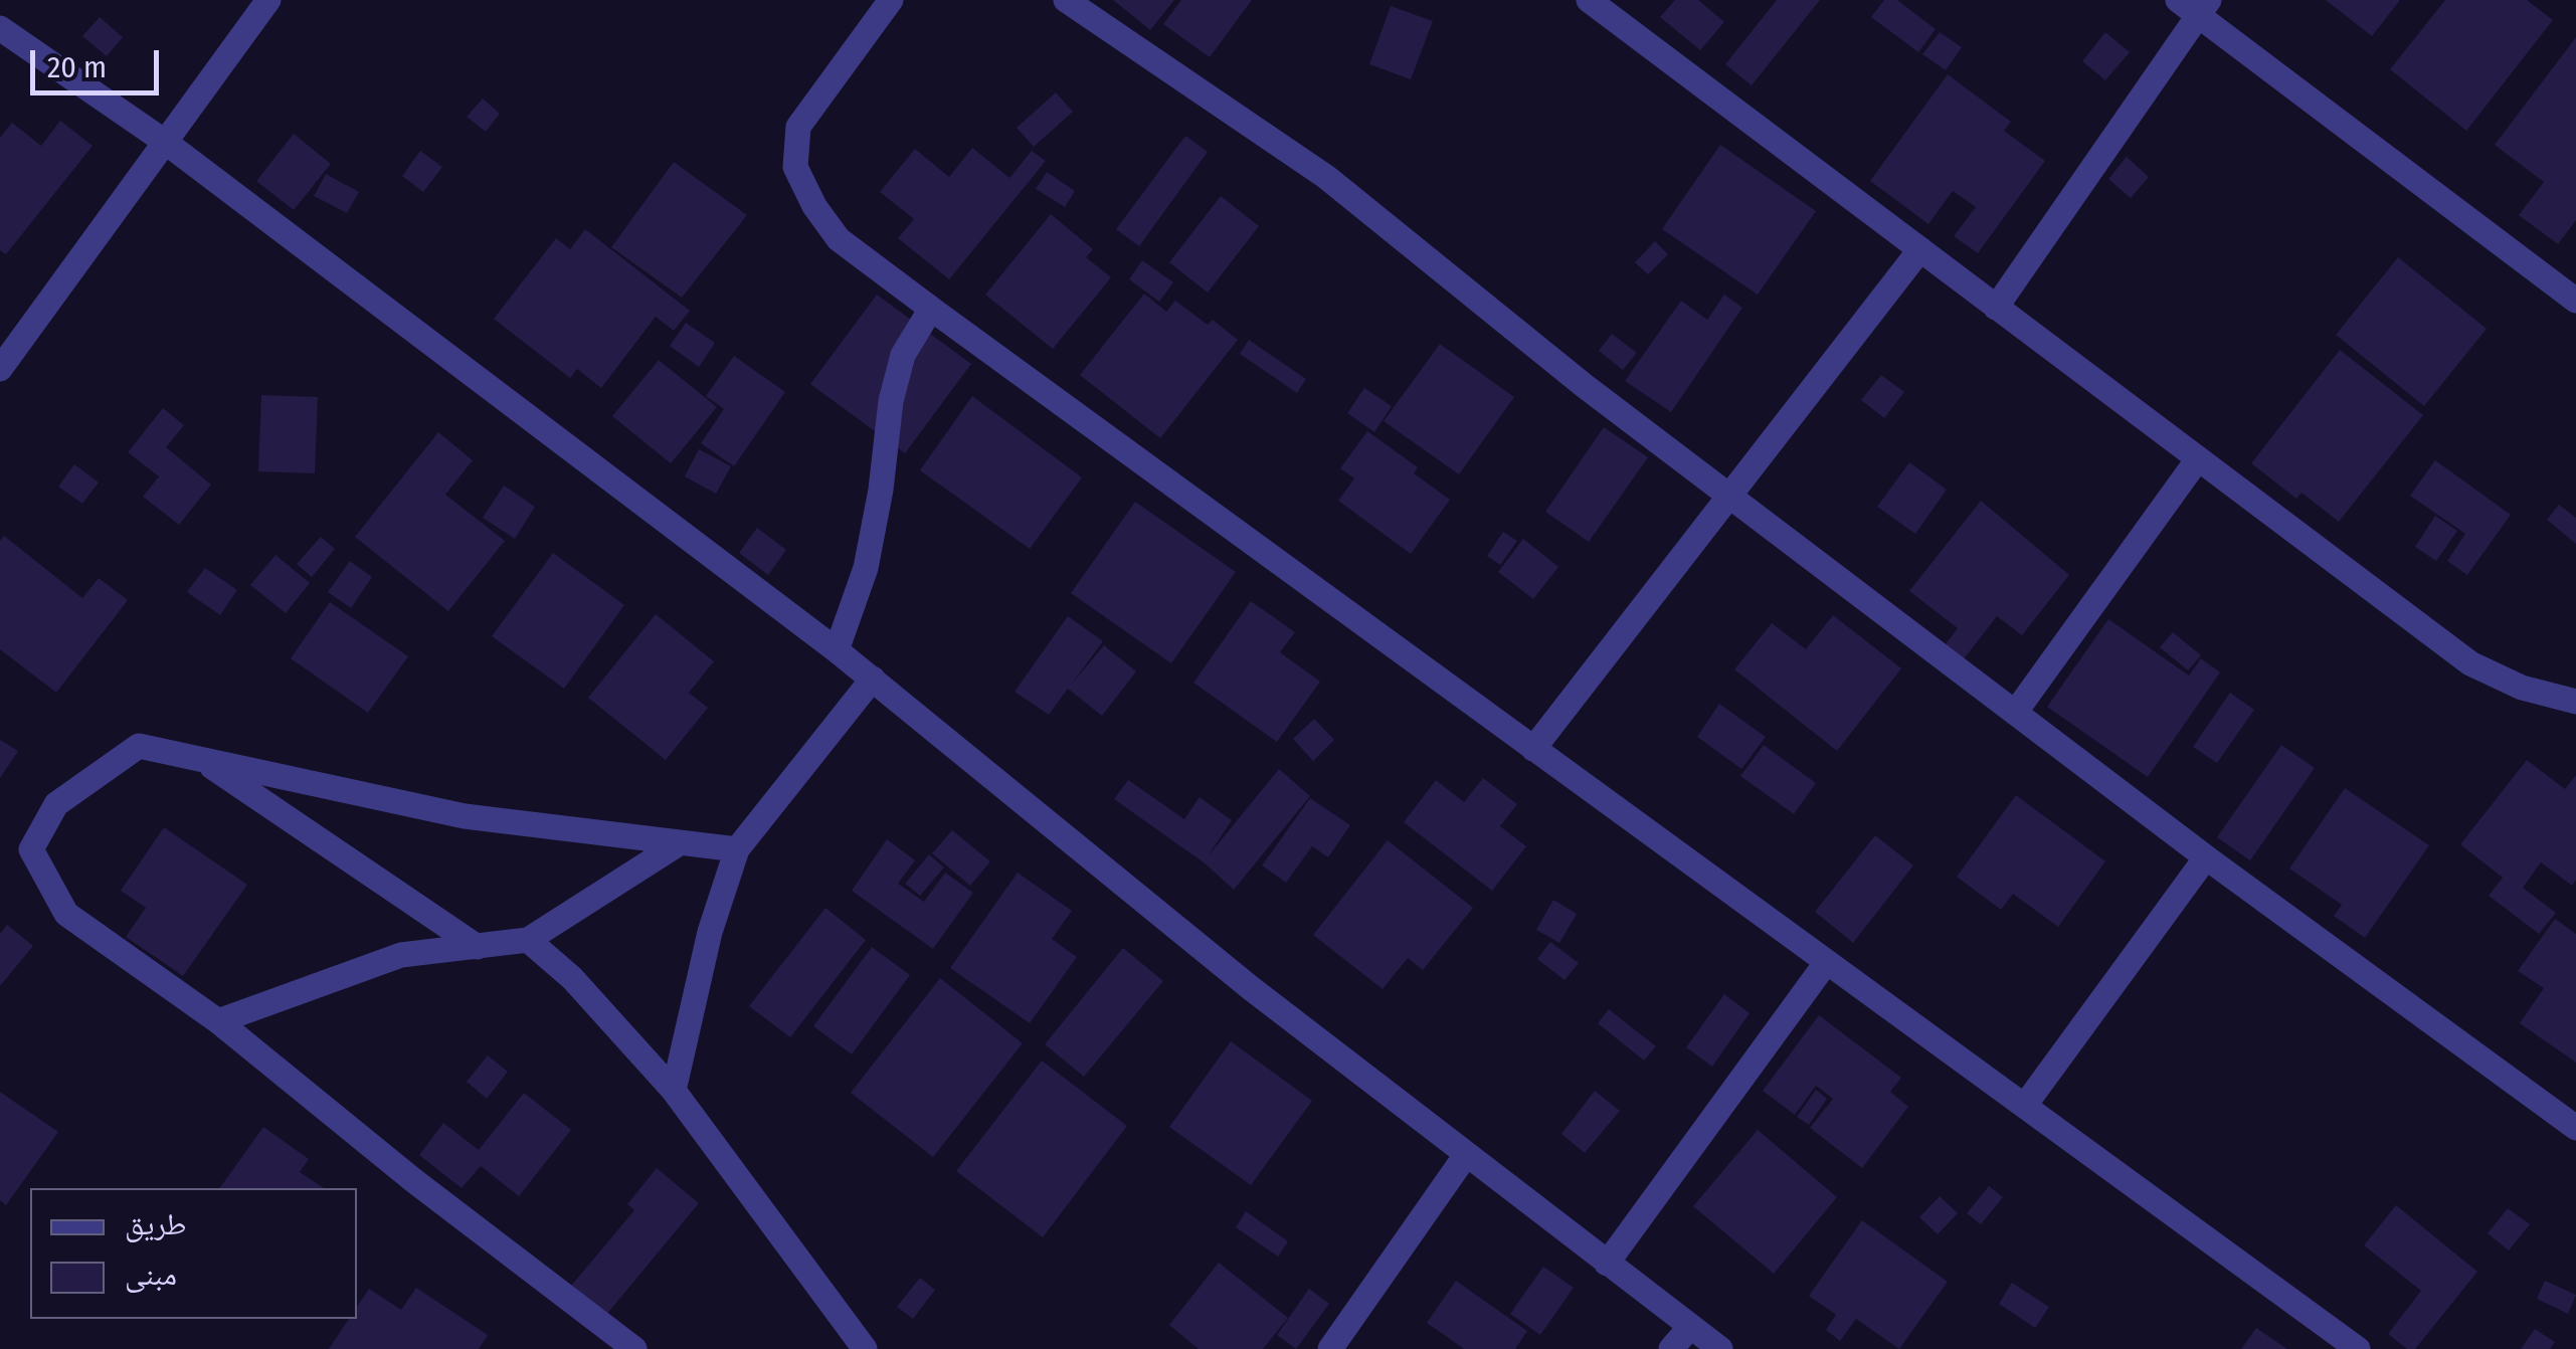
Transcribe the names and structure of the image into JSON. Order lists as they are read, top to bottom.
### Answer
{
  "legend": ["طريق", "مبنى"],
  "scale_bar": "20 m"
}
